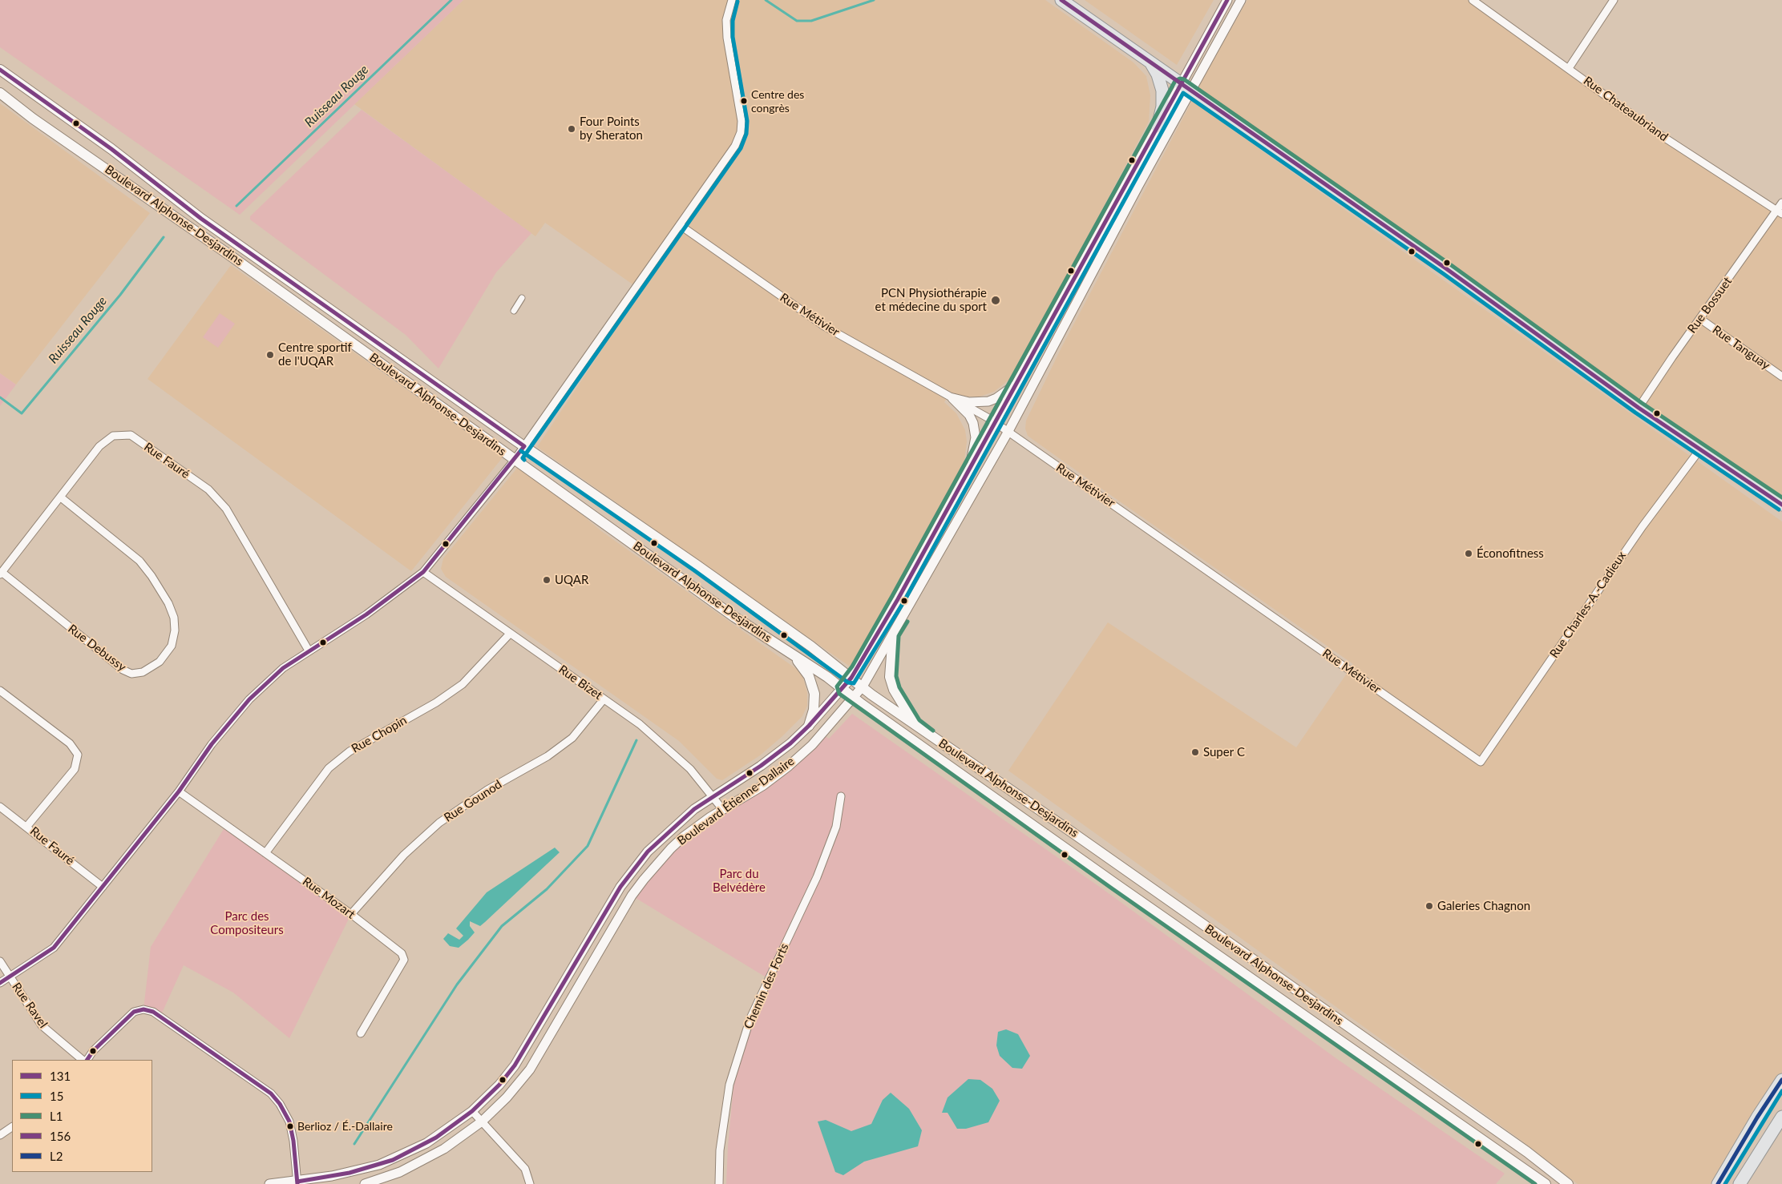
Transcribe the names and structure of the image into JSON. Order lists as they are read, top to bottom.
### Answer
{
  "streets": {
    "main road": ["Boulevard Alphonse-Desjardins"],
    "street": [
      "Rue Chateaubriand",
      "Rue Bossuet",
      "Rue Métivier",
      "Rue Tanguay",
      "Rue Fauré",
      "Rue Charles-A.-Cadieux",
      "Rue Debussy",
      "Rue Bizet",
      "Rue Chopin",
      "Rue Gounod",
      "Boulevard Étienne-Dallaire",
      "Rue Mozart",
      "Chemin des Forts",
      "Rue Ravel"
    ]
  },
  "crossings": [
    ["Rue Chateaubriand", "Rue Bossuet"],
    ["Boulevard Alphonse-Desjardins", "Boulevard Étienne-Dallaire"],
    ["Rue Bossuet", "Rue Tanguay"],
    ["Rue Métivier", "Rue Charles-A.-Cadieux"],
    ["Rue Métivier", "Boulevard Étienne-Dallaire"],
    ["Rue Fauré", "Rue Debussy"],
    ["Rue Bizet", "Rue Chopin"],
    ["Rue Bizet", "Rue Gounod"],
    ["Rue Bizet", "Boulevard Étienne-Dallaire"],
    ["Rue Chopin", "Rue Mozart"],
    ["Rue Gounod", "Rue Mozart"]
  ],
  "water": ["Ruisseau Rouge"],
  "parks": ["Parc du Belvédère", "Parc des Compositeurs"],
  "places": [
    "Centre des congrès",
    "Four Points by Sheraton",
    "PCN Physiothérapie et médecine du sport",
    "Centre sportif de l'UQAR",
    "Éconofitness",
    "UQAR",
    "Super C",
    "Galeries Chagnon",
    "Berlioz / É.-Dallaire"
  ],
  "lines": [
    "transit line 131",
    "transit line 156",
    "transit line 15",
    "transit line L1",
    "transit line L2"
  ],
  "legend": [
    "131",
    "15",
    "L1",
    "156",
    "L2"
  ]
}
